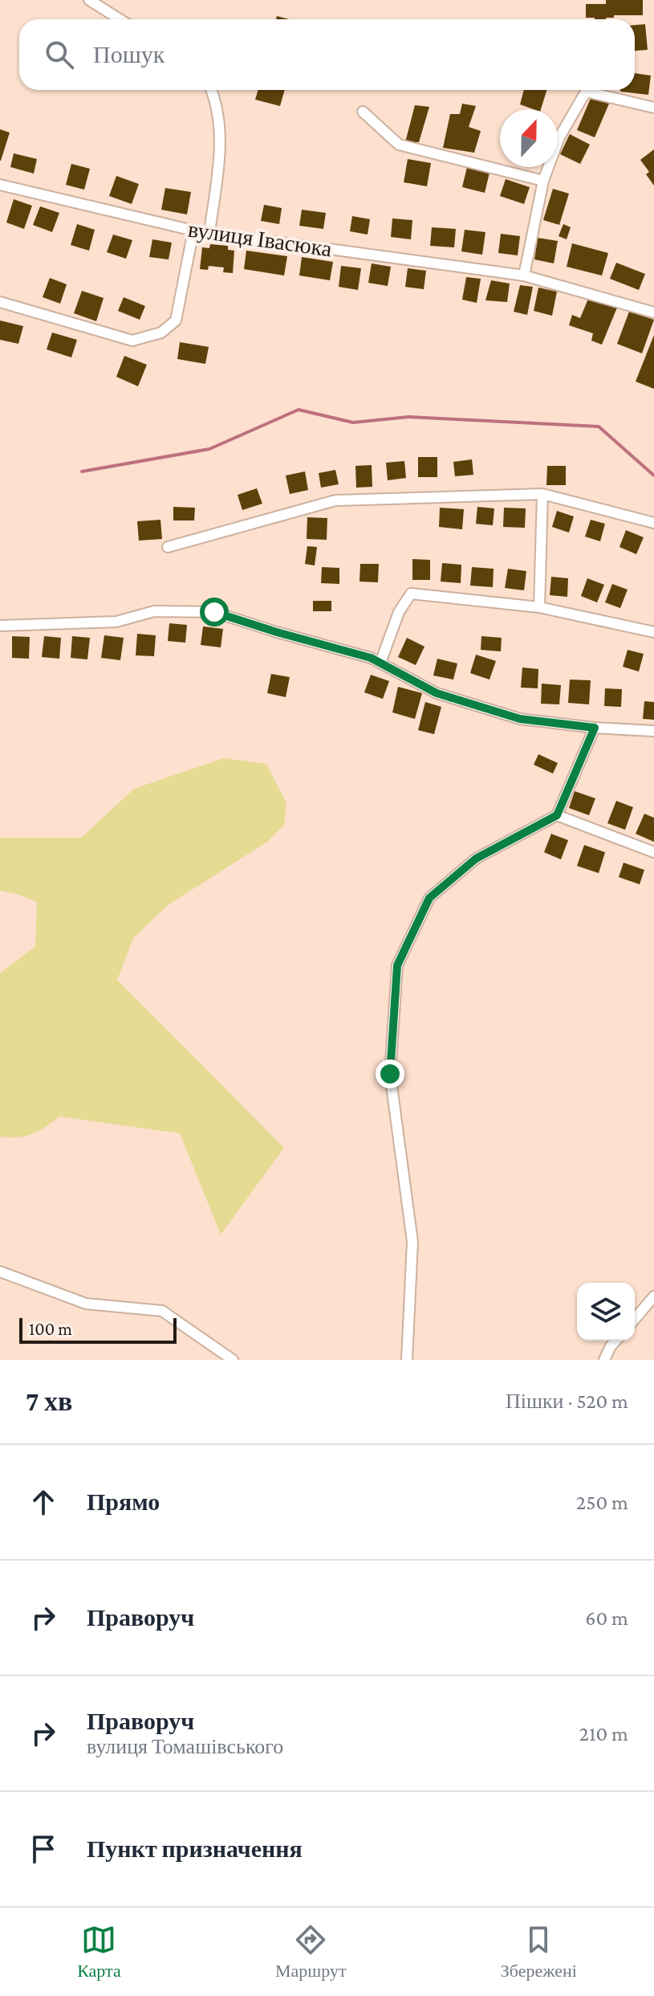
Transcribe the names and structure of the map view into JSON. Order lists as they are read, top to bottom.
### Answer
{
  "streets": {
    "street": ["вулиця Івасюка"]
  },
  "scale_bar": "100 m",
  "north": "top",
  "page": {
    "search": "Пошук",
    "scale": "100 m",
    "heading": ["7 хв", "Пішки · 520 m"],
    "list": [
      ["Прямо", "250 m"],
      ["Праворуч", "60 m"],
      ["Праворуч", "вулиця Томашівського", "210 m"],
      "Пункт призначення"
    ],
    "nav": ["Карта", "Маршрут", "Збережені"]
  }
}
